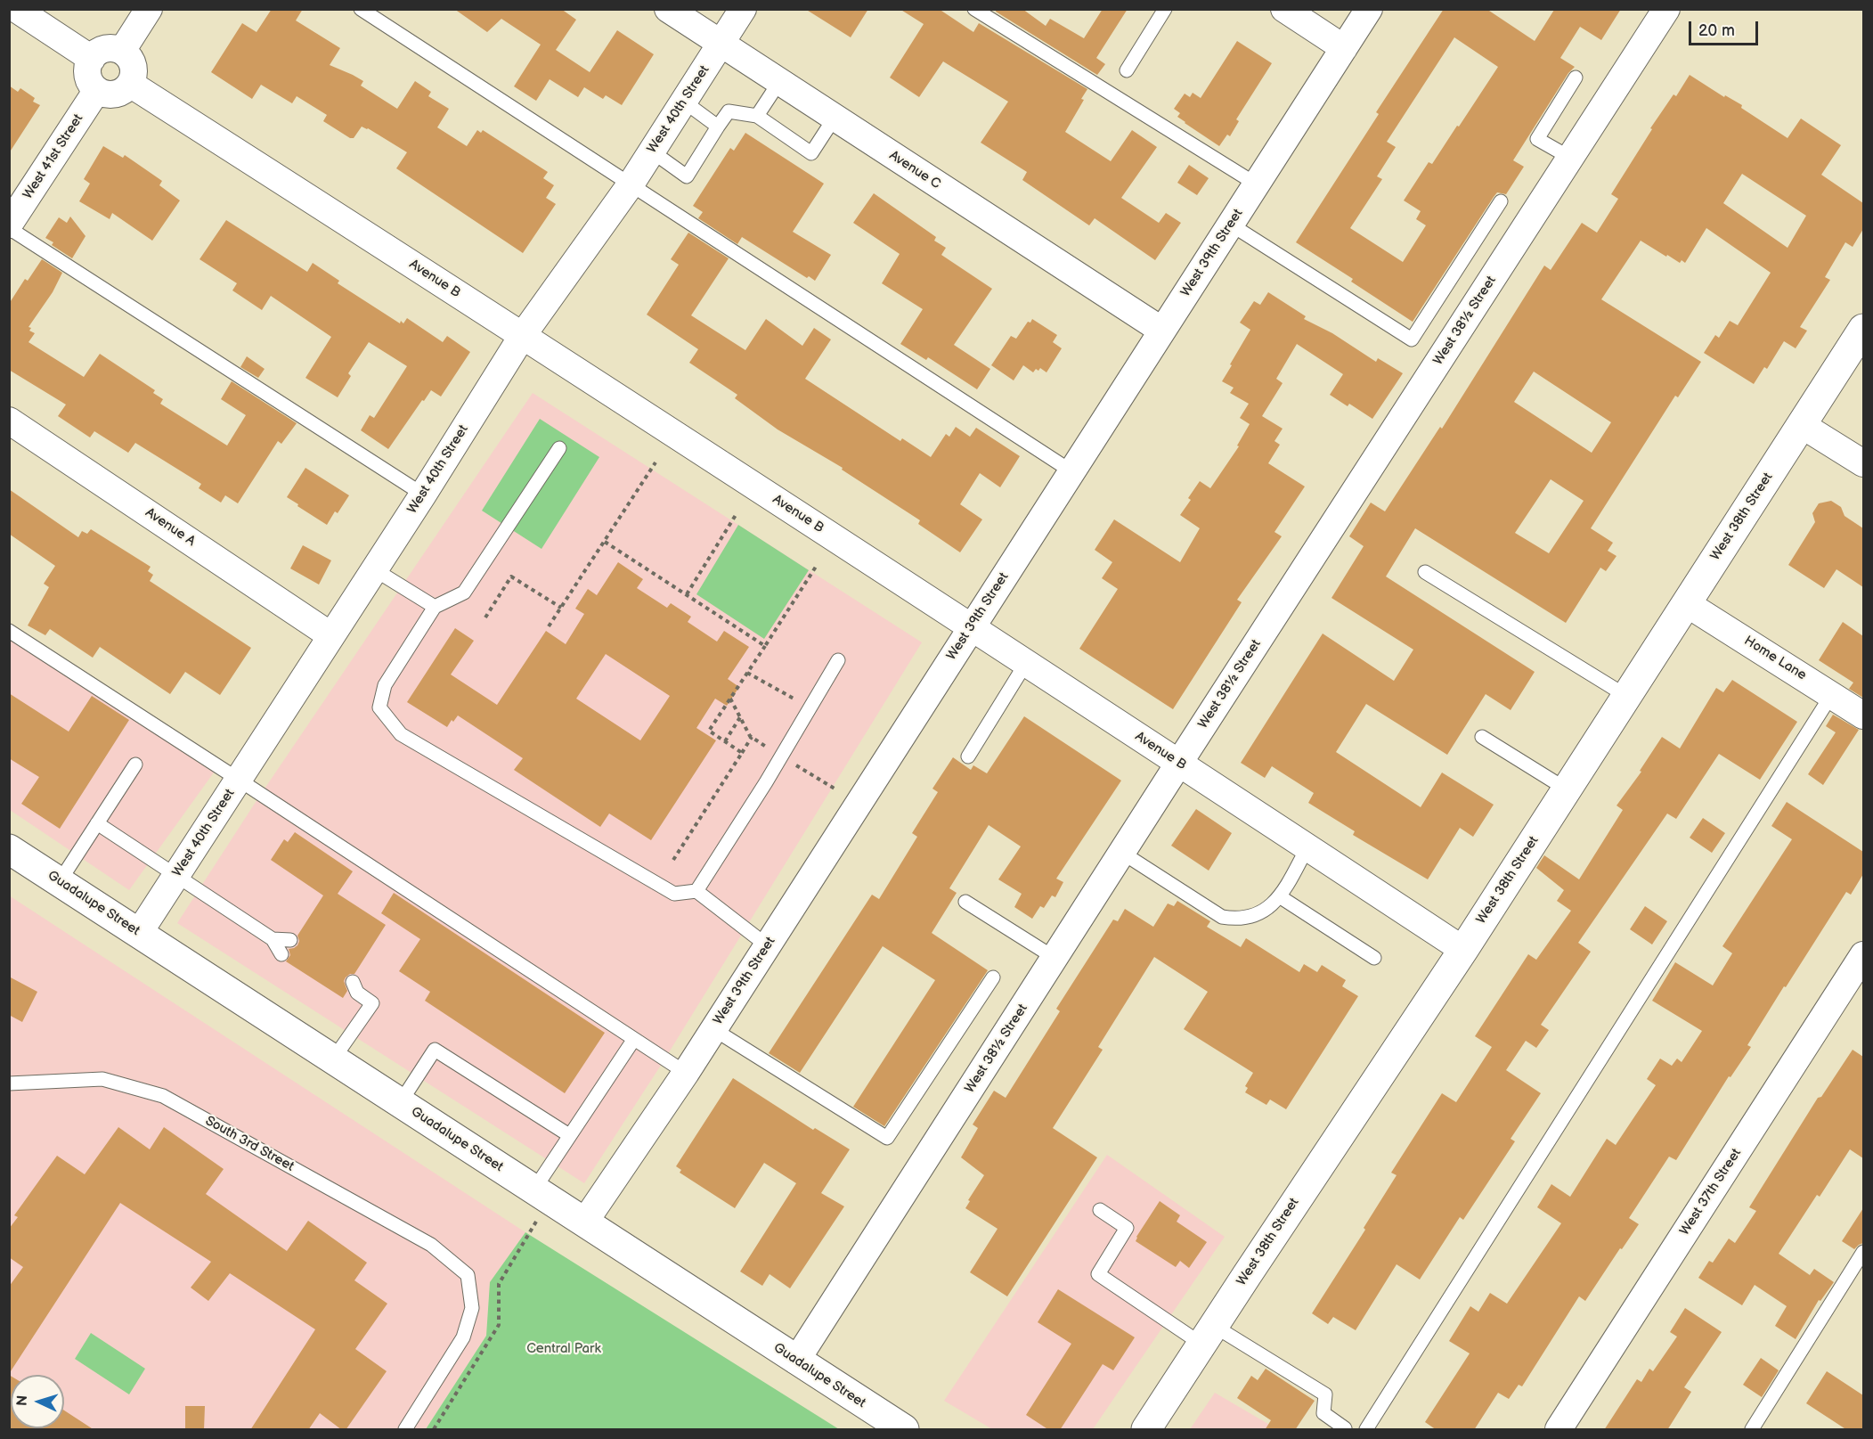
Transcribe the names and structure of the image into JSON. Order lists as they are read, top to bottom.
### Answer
{
  "streets": {
    "street": [
      "West 40th Street",
      "West 41st Street",
      "Avenue C",
      "West 39th Street",
      "Avenue B",
      "West 38½ Street",
      "West 38th Street",
      "Avenue A",
      "Home Lane",
      "Guadalupe Street",
      "West 37th Street"
    ],
    "lane": ["South 3rd Street"]
  },
  "crossings": [
    ["West 40th Street", "Avenue C"],
    ["West 40th Street", "Avenue B"],
    ["West 40th Street", "Avenue A"],
    ["West 40th Street", "Guadalupe Street"],
    ["West 41st Street", "Avenue B"],
    ["Avenue C", "West 39th Street"],
    ["West 39th Street", "Avenue B"],
    ["West 39th Street", "Guadalupe Street"],
    ["Avenue B", "West 38½ Street"],
    ["Avenue B", "West 38th Street"],
    ["West 38½ Street", "Guadalupe Street"],
    ["West 38th Street", "Home Lane"]
  ],
  "parks": ["Central Park"],
  "scale_bar": "20 m",
  "north": "left"
}
